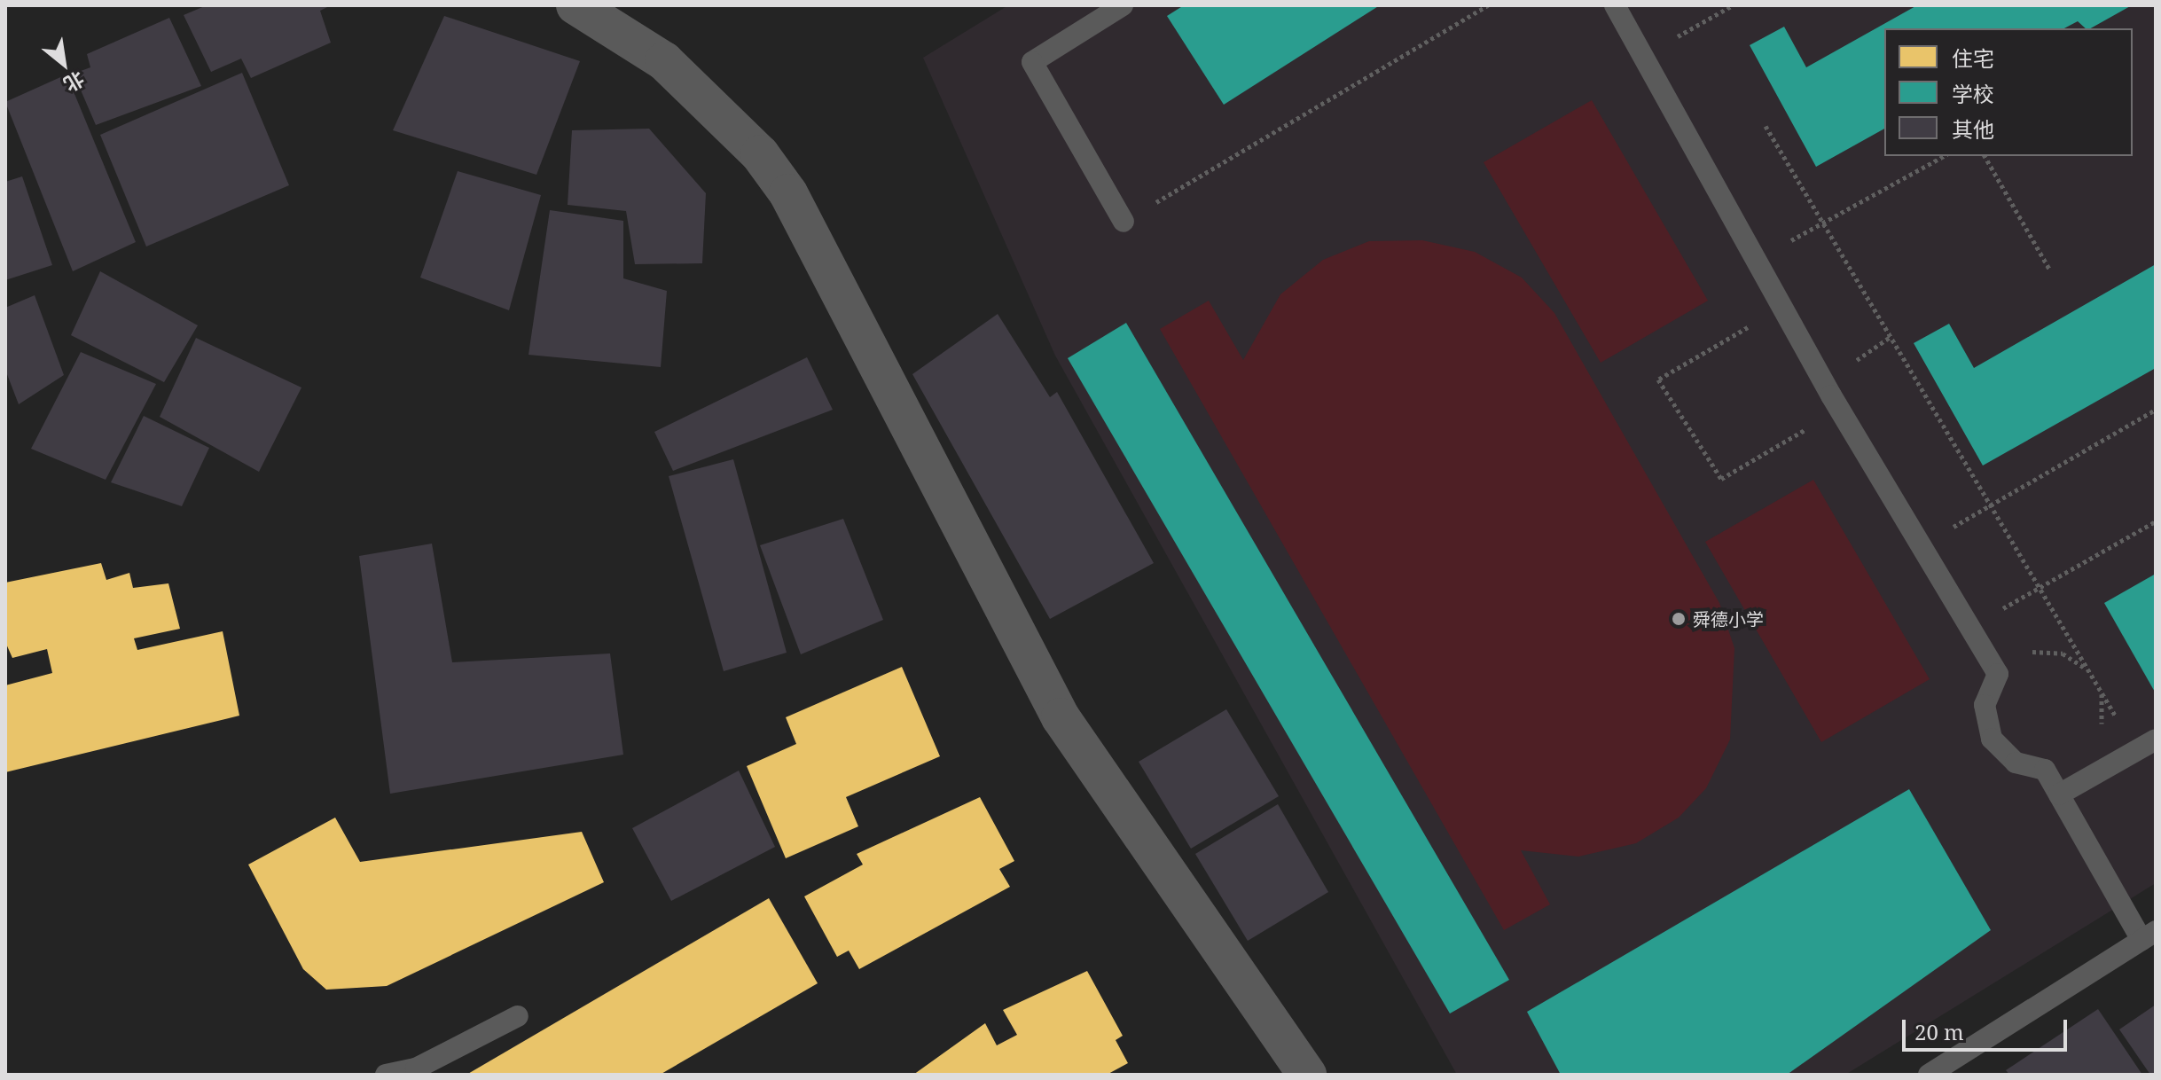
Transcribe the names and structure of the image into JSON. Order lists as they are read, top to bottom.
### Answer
{
  "places": ["舜德小学"],
  "legend": ["住宅", "学校", "其他"],
  "scale_bar": "20 m",
  "north": "bottom right"
}
